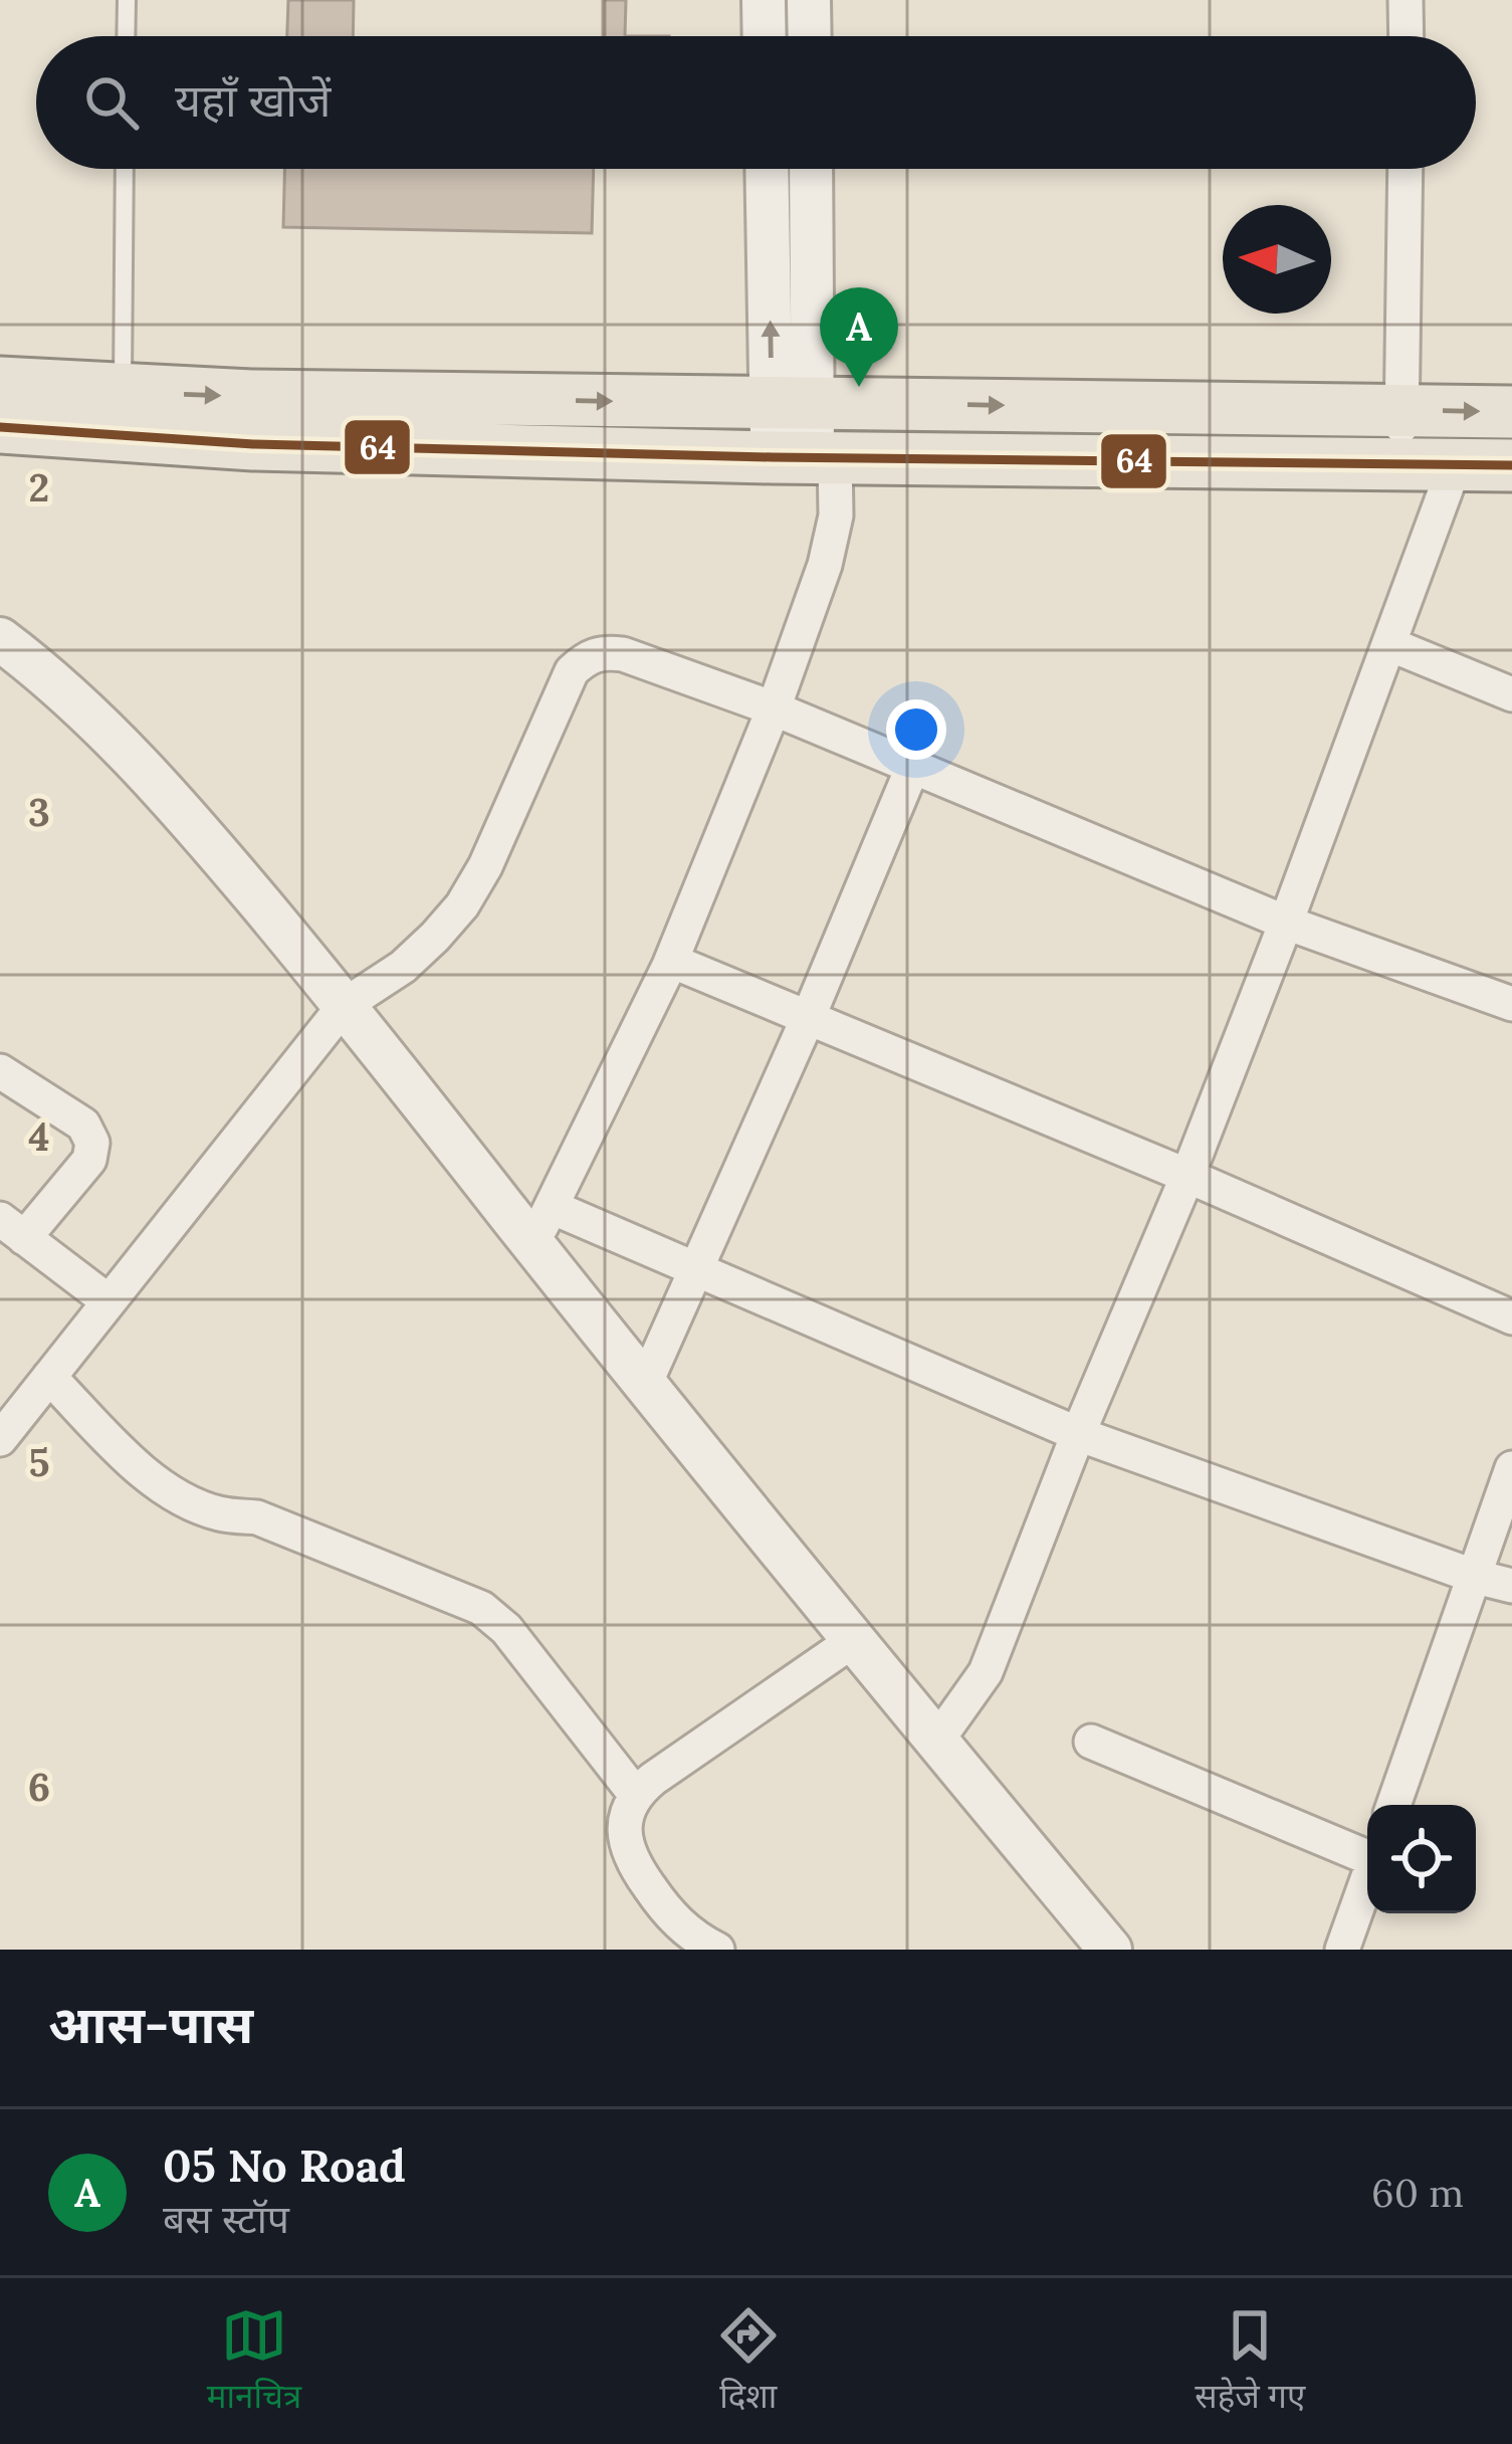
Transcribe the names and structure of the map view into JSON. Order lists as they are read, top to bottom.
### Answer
{
  "lines": ["transit line 64"],
  "north": "left",
  "page": {
    "search": "यहाँ खोजें",
    "pins": "A",
    "heading": "आस-पास",
    "list": [
      {
        "mark": "A",
        "name": "05 No Road",
        "note": "बस स्टॉप",
        "value": "60 m"
      }
    ],
    "nav": ["मानचित्र", "दिशा", "सहेजे गए"]
  },
  "grid": {
    "rows": [
      "2",
      "3",
      "4",
      "5",
      "6"
    ]
  }
}
